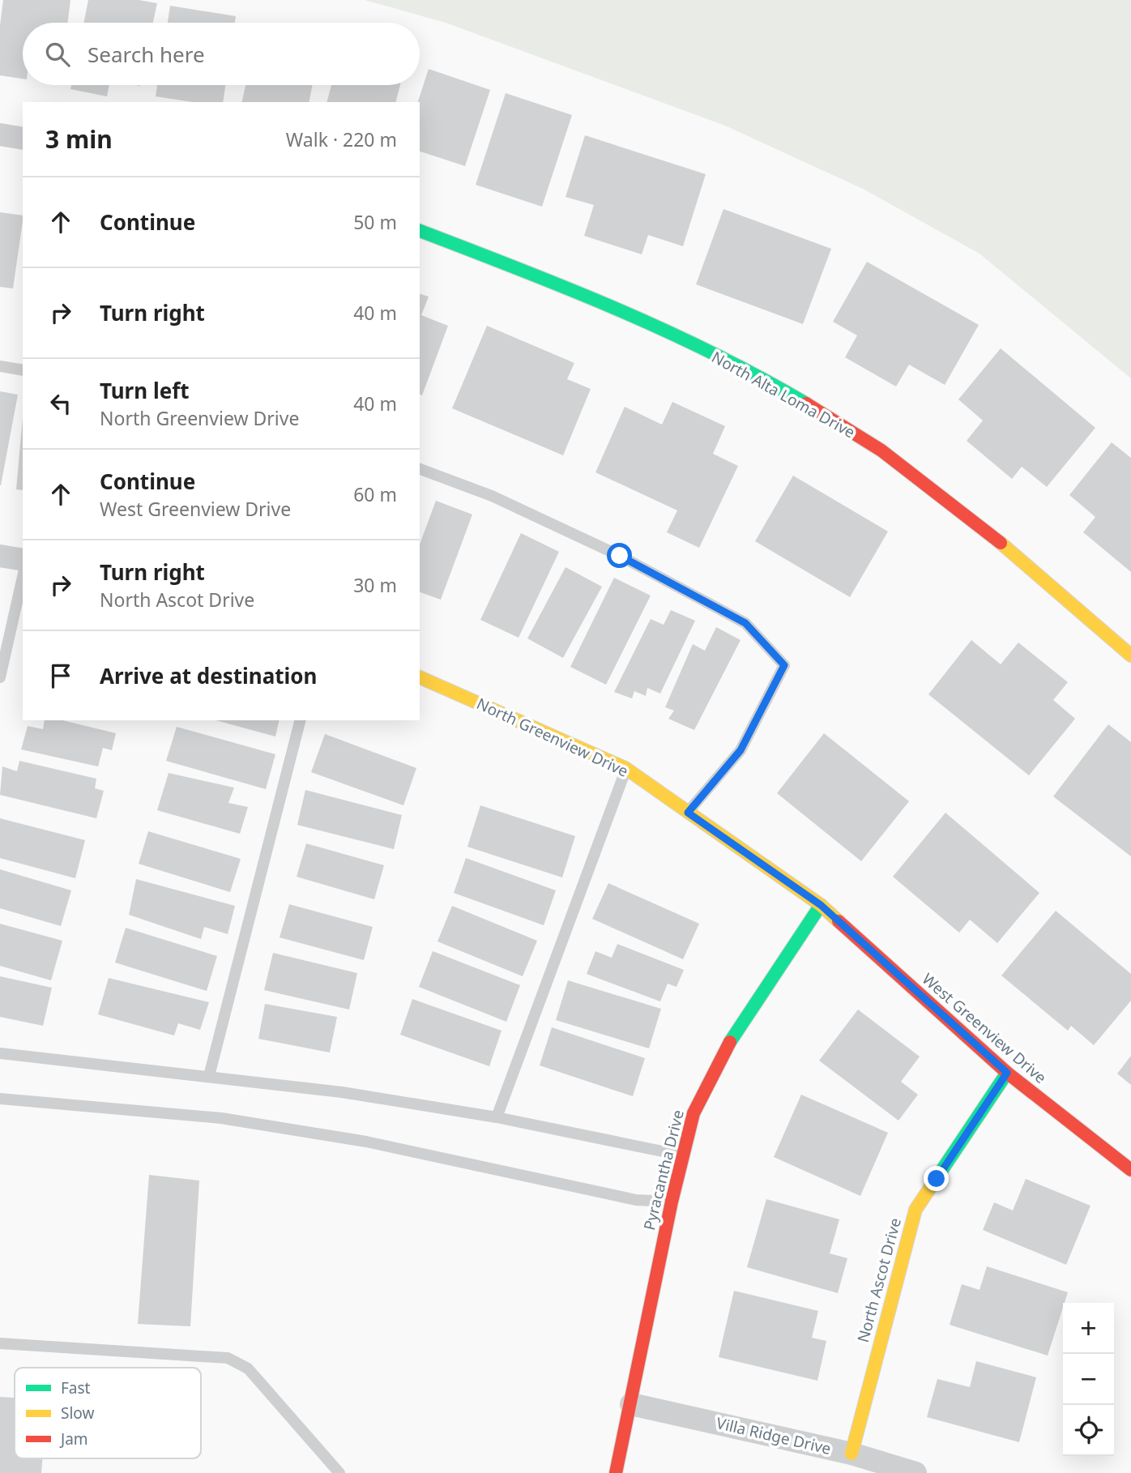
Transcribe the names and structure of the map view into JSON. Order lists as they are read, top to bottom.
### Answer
{
  "streets": {
    "street": [
      "North Alta Loma Drive",
      "North Greenview Drive",
      "West Greenview Drive",
      "Pyracantha Drive",
      "North Ascot Drive",
      "Villa Ridge Drive"
    ]
  },
  "crossings": [
    ["North Greenview Drive", "West Greenview Drive"],
    ["North Greenview Drive", "Pyracantha Drive"],
    ["West Greenview Drive", "Pyracantha Drive"],
    ["West Greenview Drive", "North Ascot Drive"],
    ["Pyracantha Drive", "Villa Ridge Drive"],
    ["North Ascot Drive", "Villa Ridge Drive"]
  ],
  "legend": ["Fast", "Slow", "Jam"],
  "page": {
    "search": "Search here",
    "heading": ["3 min", "Walk · 220 m"],
    "list": [
      ["Continue", "50 m"],
      ["Turn right", "40 m"],
      ["Turn left", "North Greenview Drive", "40 m"],
      ["Continue", "West Greenview Drive", "60 m"],
      ["Turn right", "North Ascot Drive", "30 m"],
      "Arrive at destination"
    ],
    "map_buttons": ["+", "−"]
  }
}
